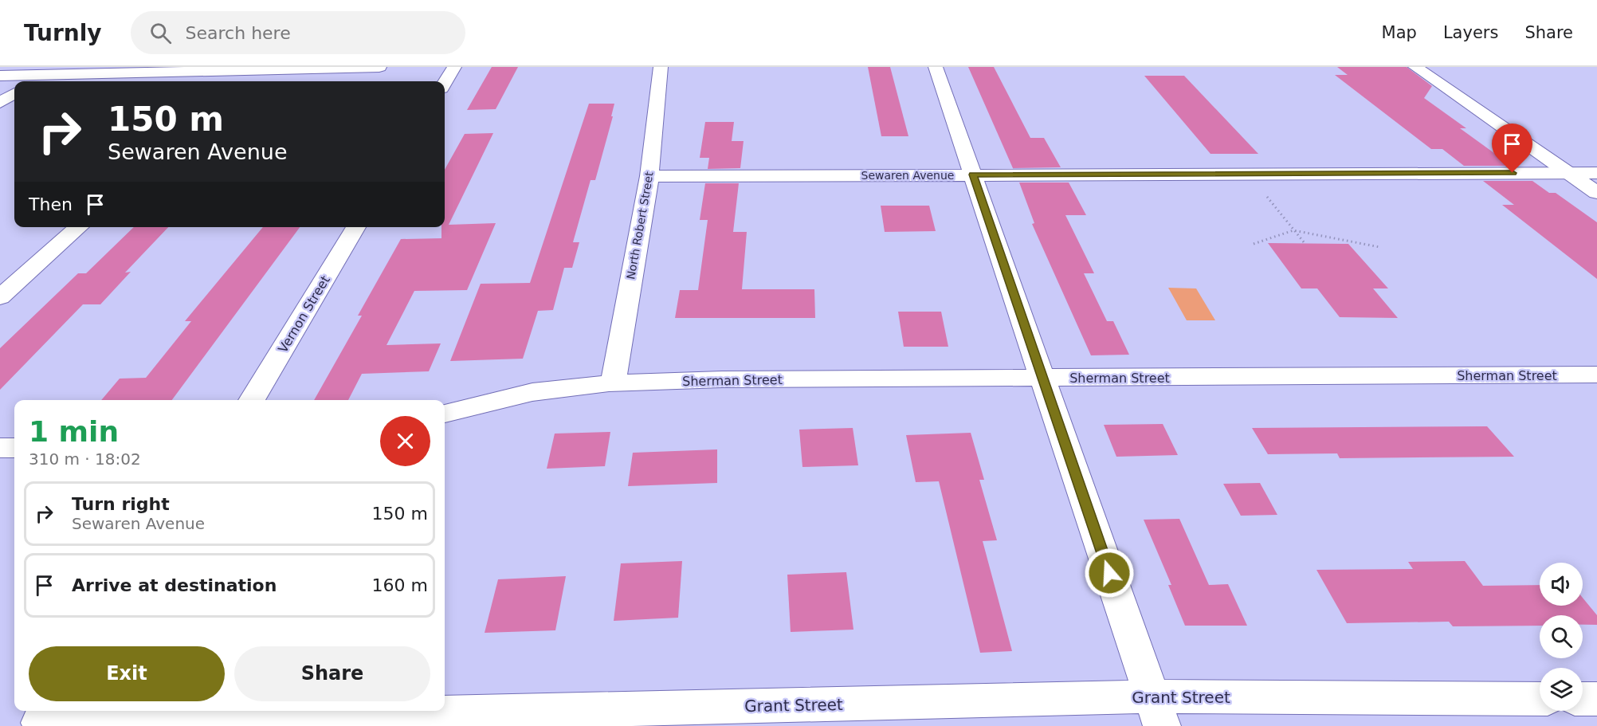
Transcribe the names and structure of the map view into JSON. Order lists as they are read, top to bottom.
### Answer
{
  "streets": {
    "street": [
      "Sewaren Avenue",
      "North Robert Street",
      "Vernon Street",
      "Sherman Street",
      "Grant Street"
    ]
  },
  "crossings": [
    ["Sewaren Avenue", "North Robert Street"],
    ["North Robert Street", "Sherman Street"]
  ],
  "page": {
    "header": "Turnly",
    "search": "Search here",
    "nav": ["Map", "Layers", "Share"],
    "turn": ["150 m", "Sewaren Avenue"],
    "then": "Then",
    "heading": ["1 min", "310 m · 18:02"],
    "list": [
      {
        "name": "Turn right",
        "note": "Sewaren Avenue",
        "value": "150 m"
      },
      {
        "name": "Arrive at destination",
        "value": "160 m"
      }
    ],
    "buttons": ["Exit", "Share"]
  }
}
